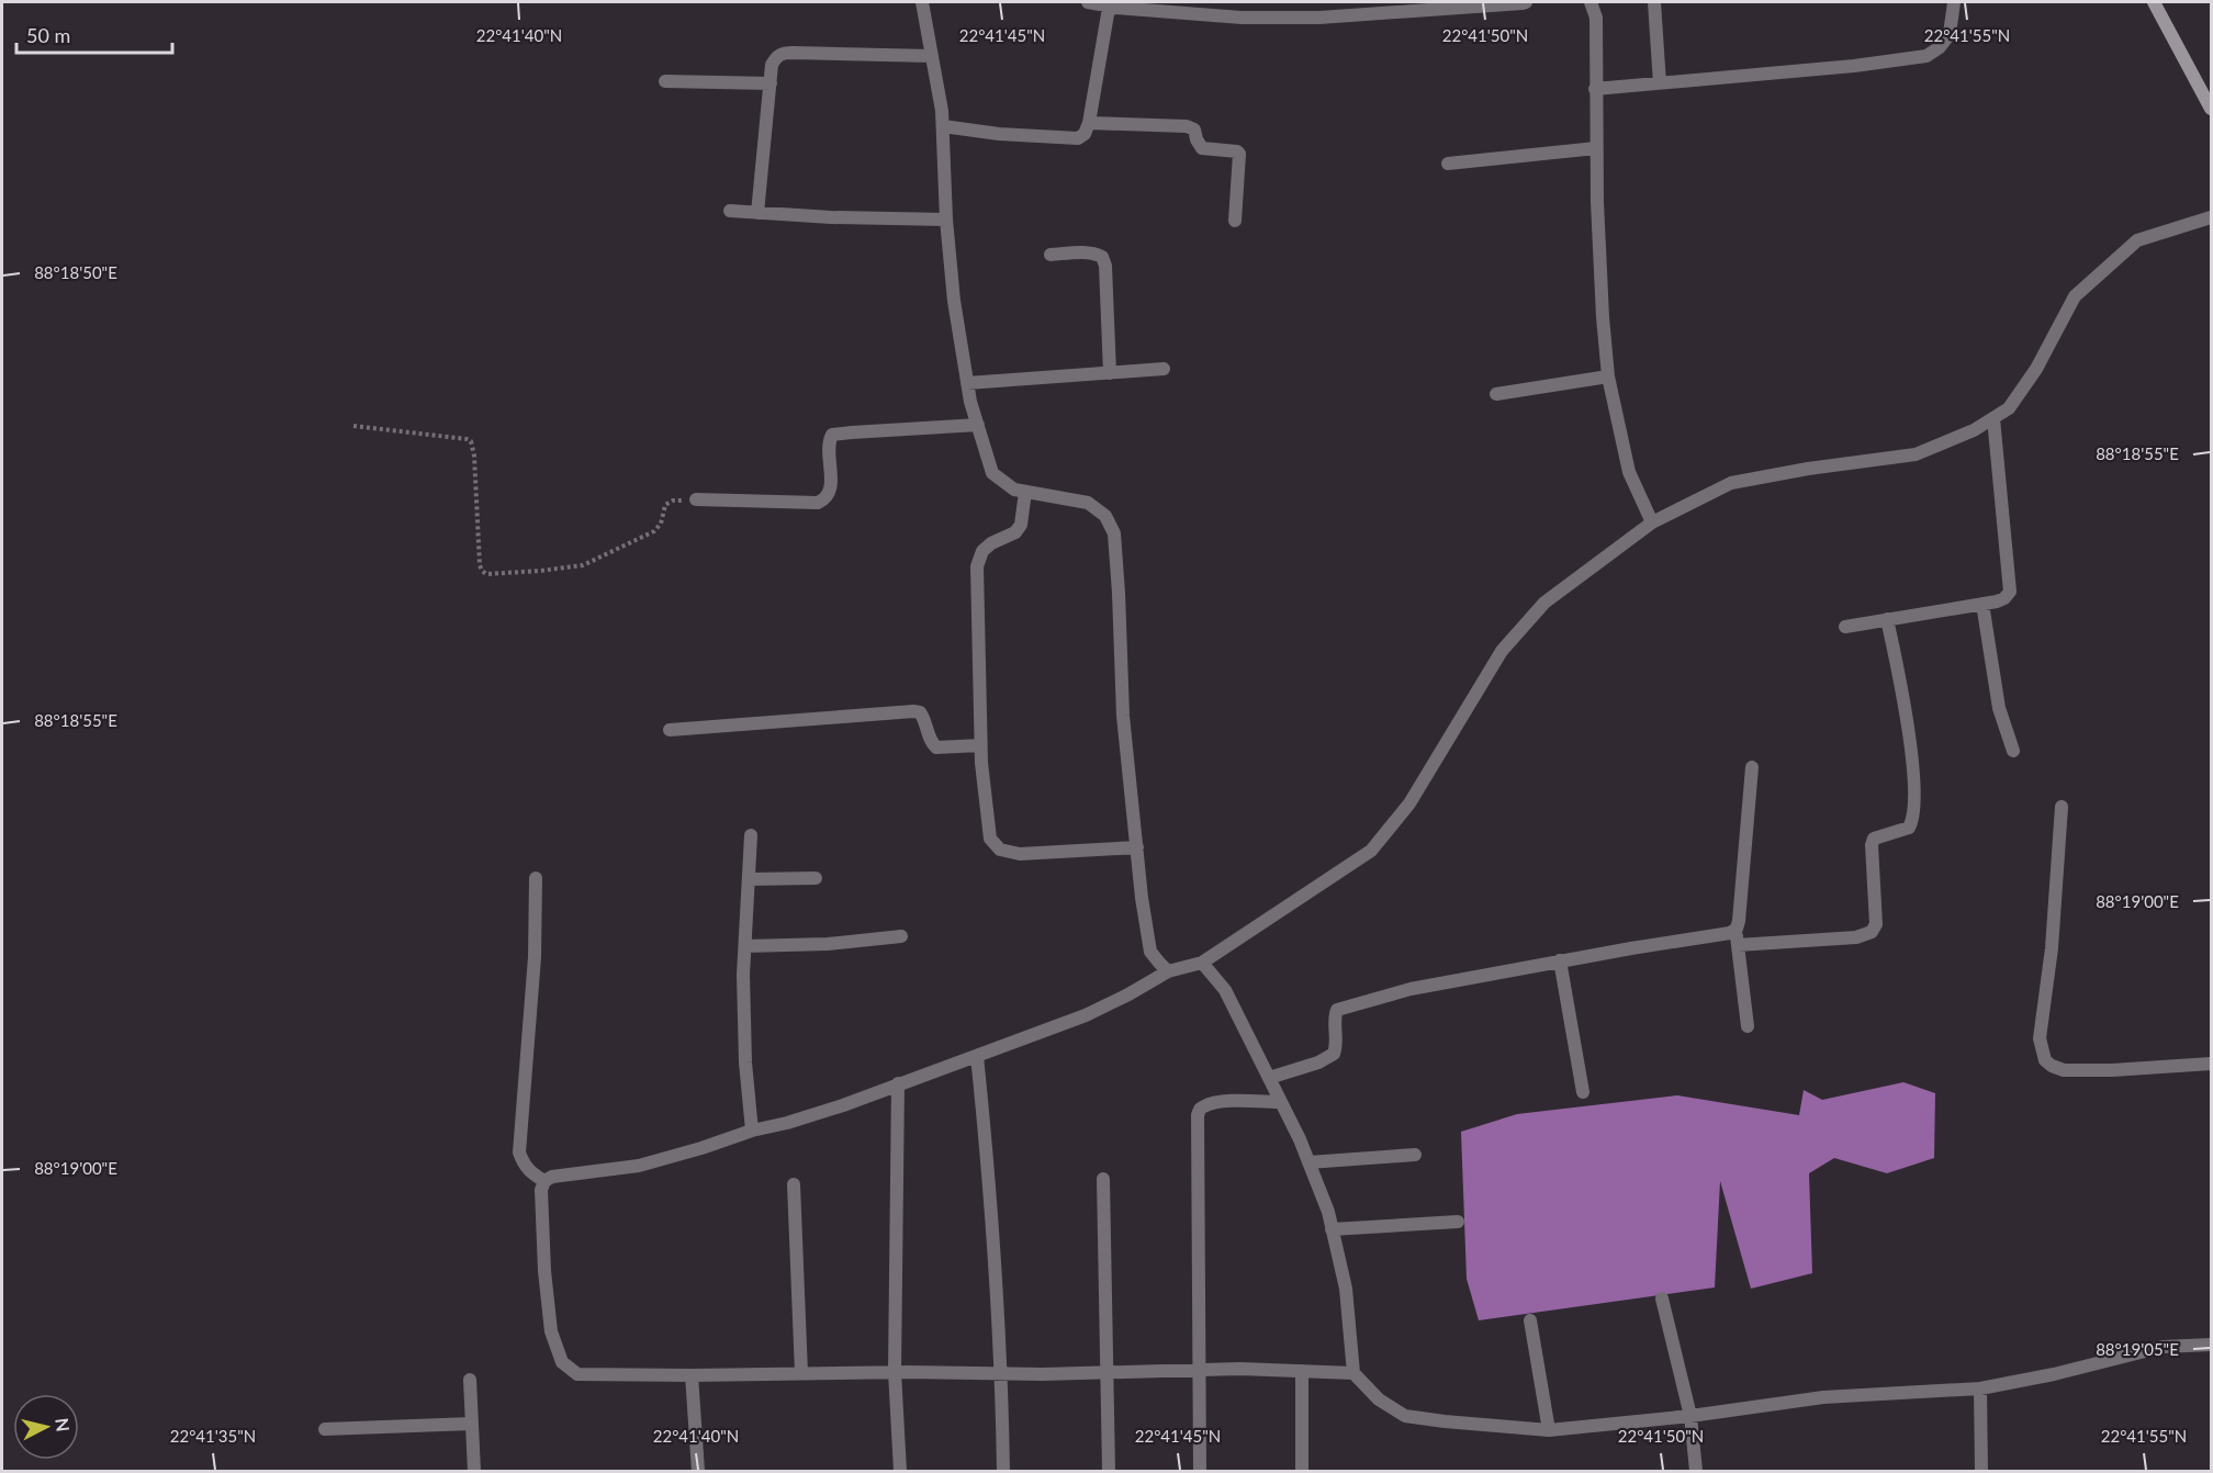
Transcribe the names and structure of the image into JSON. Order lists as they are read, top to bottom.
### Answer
{
  "scale_bar": "50 m",
  "north": "right",
  "coordinates": [
    "22°41'40\"N",
    "22°41'45\"N",
    "22°41'50\"N",
    "22°41'55\"N",
    "88°18'50\"E",
    "88°18'55\"E",
    "88°19'00\"E",
    "88°19'05\"E",
    "22°41'35\"N"
  ]
}
